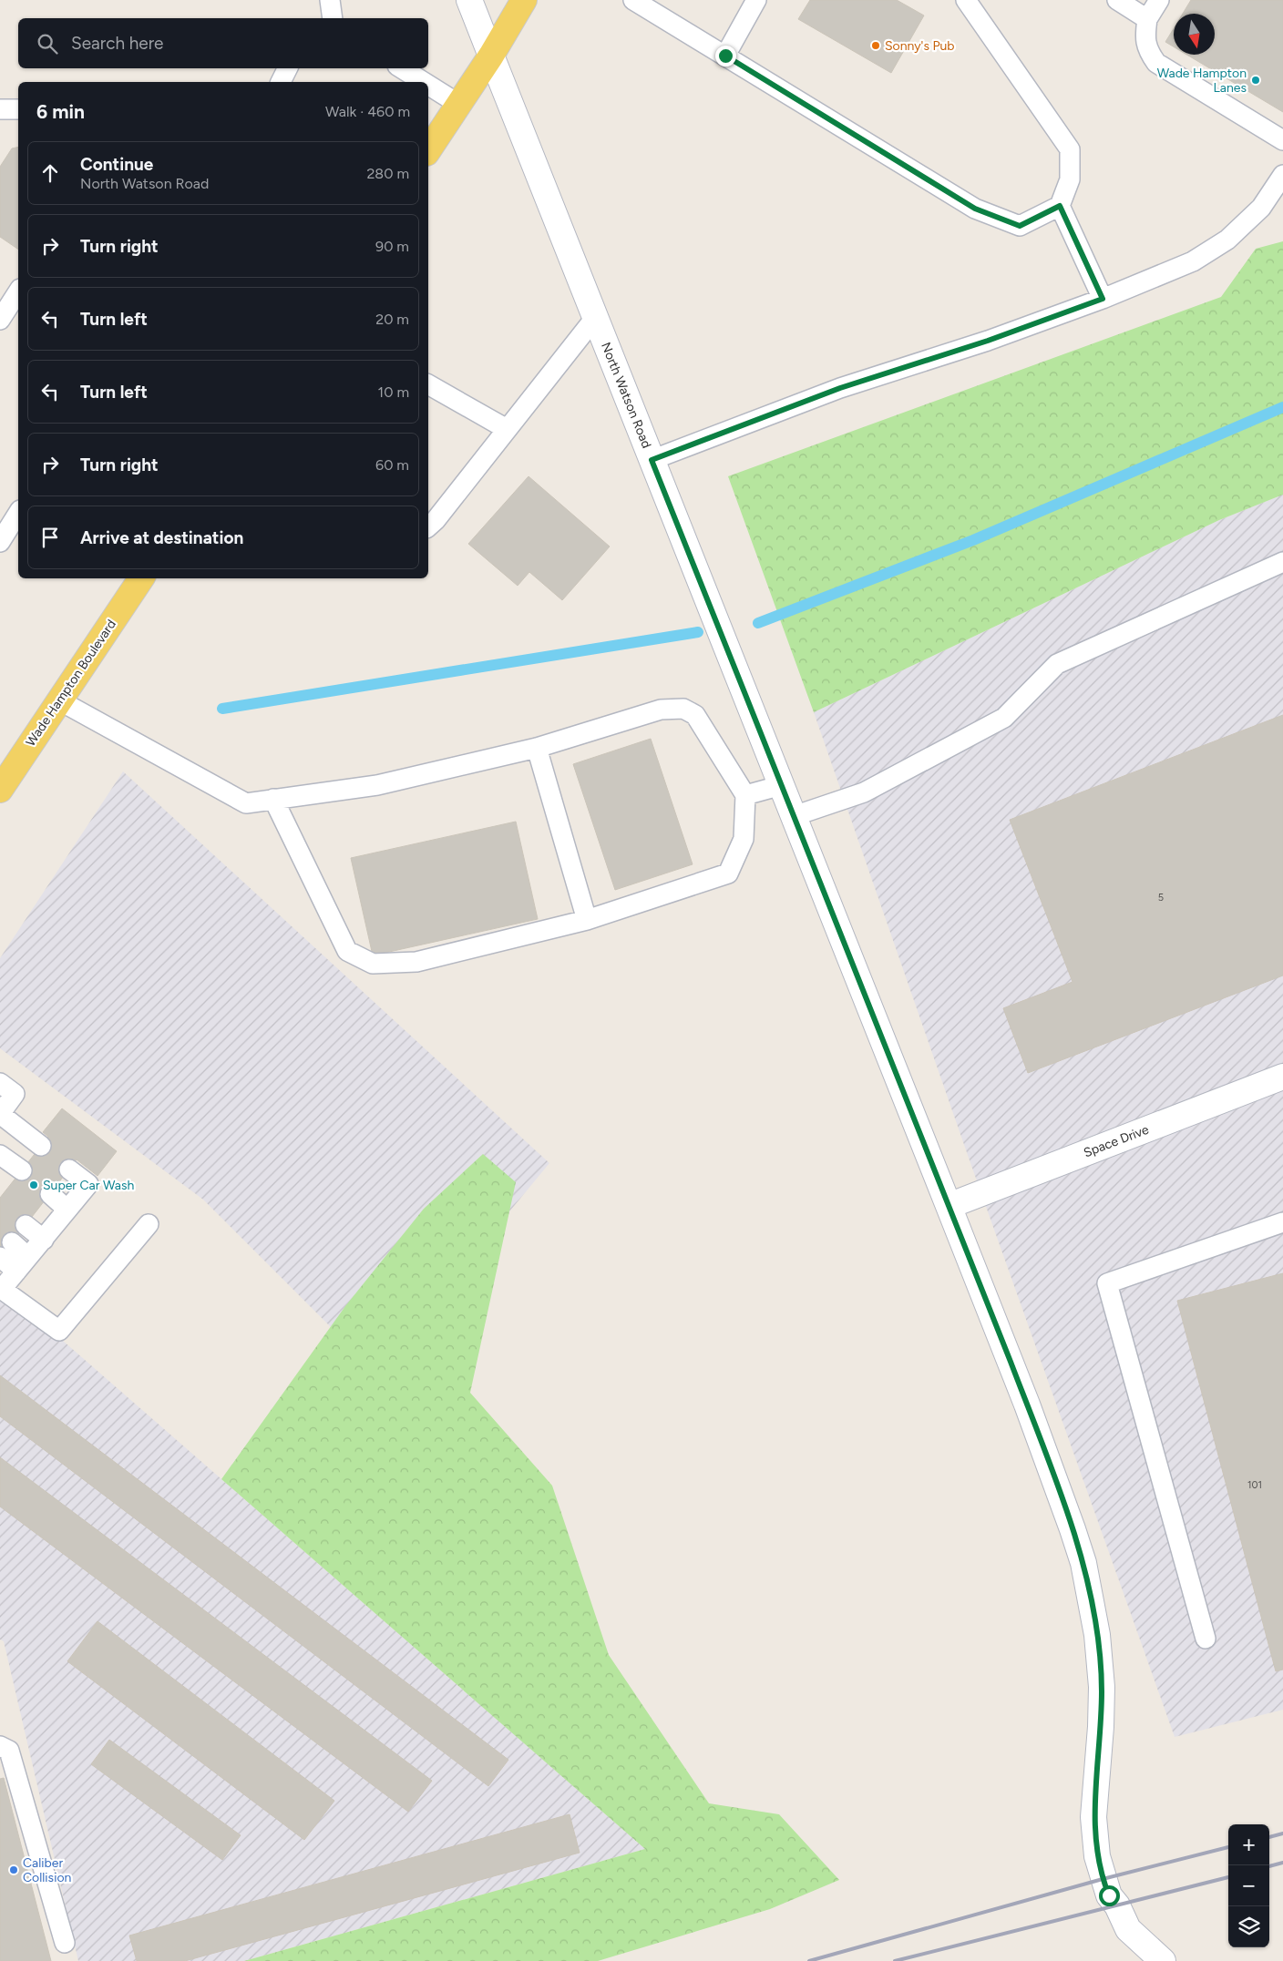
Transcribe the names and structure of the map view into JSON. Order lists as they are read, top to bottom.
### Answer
{
  "streets": {
    "main road": ["Wade Hampton Boulevard"],
    "street": ["North Watson Road", "Space Drive"]
  },
  "crossings": [
    ["North Watson Road", "Space Drive"]
  ],
  "places": [
    "Sonny's Pub",
    "Wade Hampton Lanes",
    "Super Car Wash",
    "Caliber Collision"
  ],
  "house_numbers": ["5", "101"],
  "north": "bottom",
  "page": {
    "search": "Search here",
    "heading": ["6 min", "Walk · 460 m"],
    "list": [
      ["Continue", "North Watson Road", "280 m"],
      ["Turn right", "90 m"],
      ["Turn left", "20 m"],
      ["Turn left", "10 m"],
      ["Turn right", "60 m"],
      "Arrive at destination"
    ],
    "map_buttons": ["+", "−"]
  }
}
